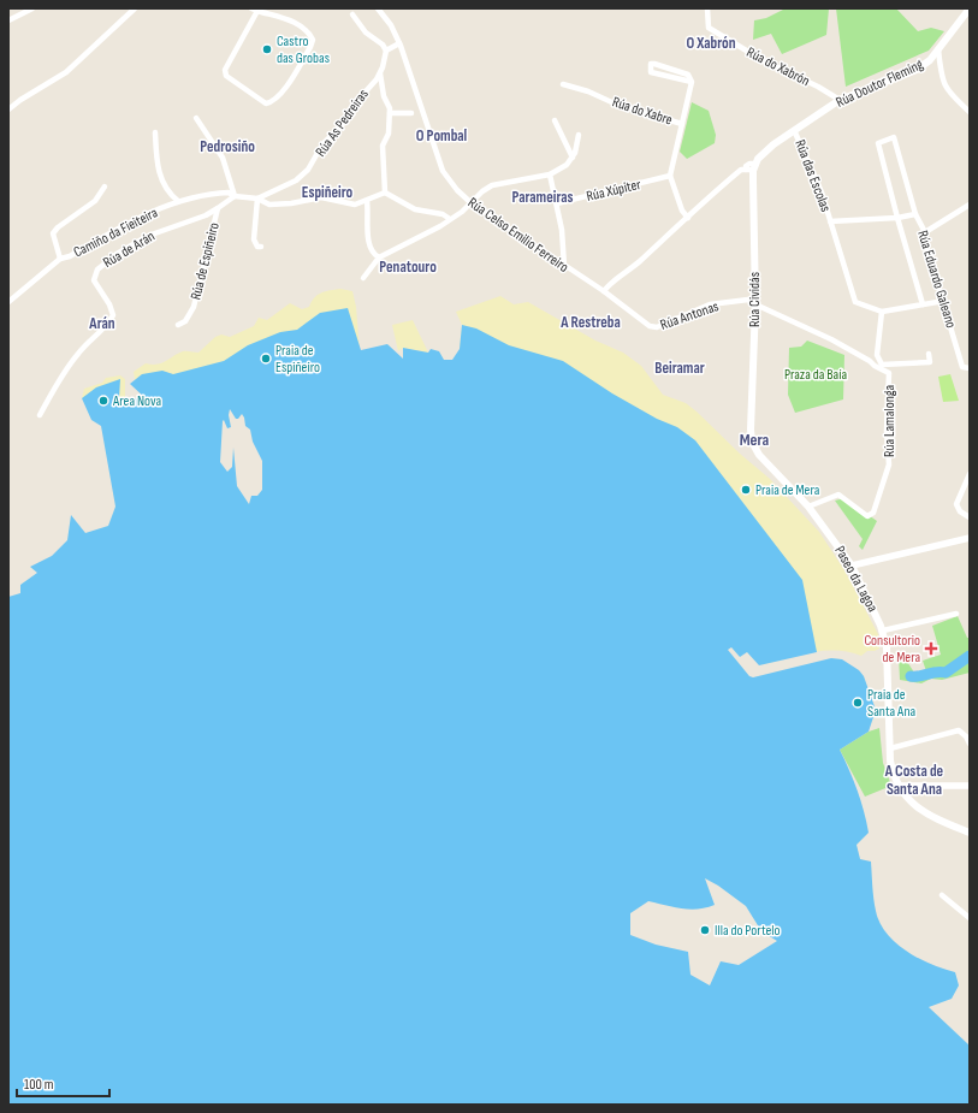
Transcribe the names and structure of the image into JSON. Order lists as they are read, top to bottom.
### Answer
{
  "streets": {
    "main road": ["Rúa Doutor Fleming", "Rúa Cividás", "Paseo da Lagoa"],
    "street": [
      "Rúa do Xabrón",
      "Rúa do Xabre",
      "Rúa As Pedreiras",
      "Rúa das Escolas",
      "Rúa Xúpiter",
      "Camiño da Fieiteira",
      "Rúa Celso Emilio Ferreiro",
      "Rúa de Arán",
      "Rúa de Espiñeiro",
      "Rúa Eduardo Galeano",
      "Rúa Antonas",
      "Rúa Lamalonga"
    ]
  },
  "crossings": [
    ["Rúa do Xabrón", "Rúa Doutor Fleming"],
    ["Rúa Doutor Fleming", "Rúa das Escolas"],
    ["Rúa Doutor Fleming", "Rúa Celso Emilio Ferreiro"],
    ["Rúa Doutor Fleming", "Rúa Cividás"],
    ["Rúa do Xabre", "Rúa Xúpiter"],
    ["Rúa das Escolas", "Rúa Eduardo Galeano"],
    ["Camiño da Fieiteira", "Rúa de Espiñeiro"],
    ["Rúa Celso Emilio Ferreiro", "Rúa Antonas"],
    ["Rúa de Arán", "Rúa de Espiñeiro"],
    ["Rúa Cividás", "Rúa Antonas"],
    ["Rúa Cividás", "Rúa Lamalonga"],
    ["Rúa Cividás", "Paseo da Lagoa"],
    ["Rúa Antonas", "Rúa Lamalonga"],
    ["Rúa Lamalonga", "Paseo da Lagoa"]
  ],
  "districts": [
    "O Xabrón",
    "O Pombal",
    "Pedrosiño",
    "Espiñeiro",
    "Parameiras",
    "Penatouro",
    "A Restreba",
    "Arán",
    "Beiramar",
    "Mera",
    "A Costa de Santa Ana"
  ],
  "parks": ["Praza da Baía"],
  "places": {
    "other": [
      "Castro das Grobas",
      "Praia de Espiñeiro",
      "Area Nova",
      "Praia de Mera",
      "Praia de Santa Ana",
      "Illa do Portelo"
    ],
    "health": ["Consultorio de Mera"]
  },
  "scale_bar": "100 m"
}
